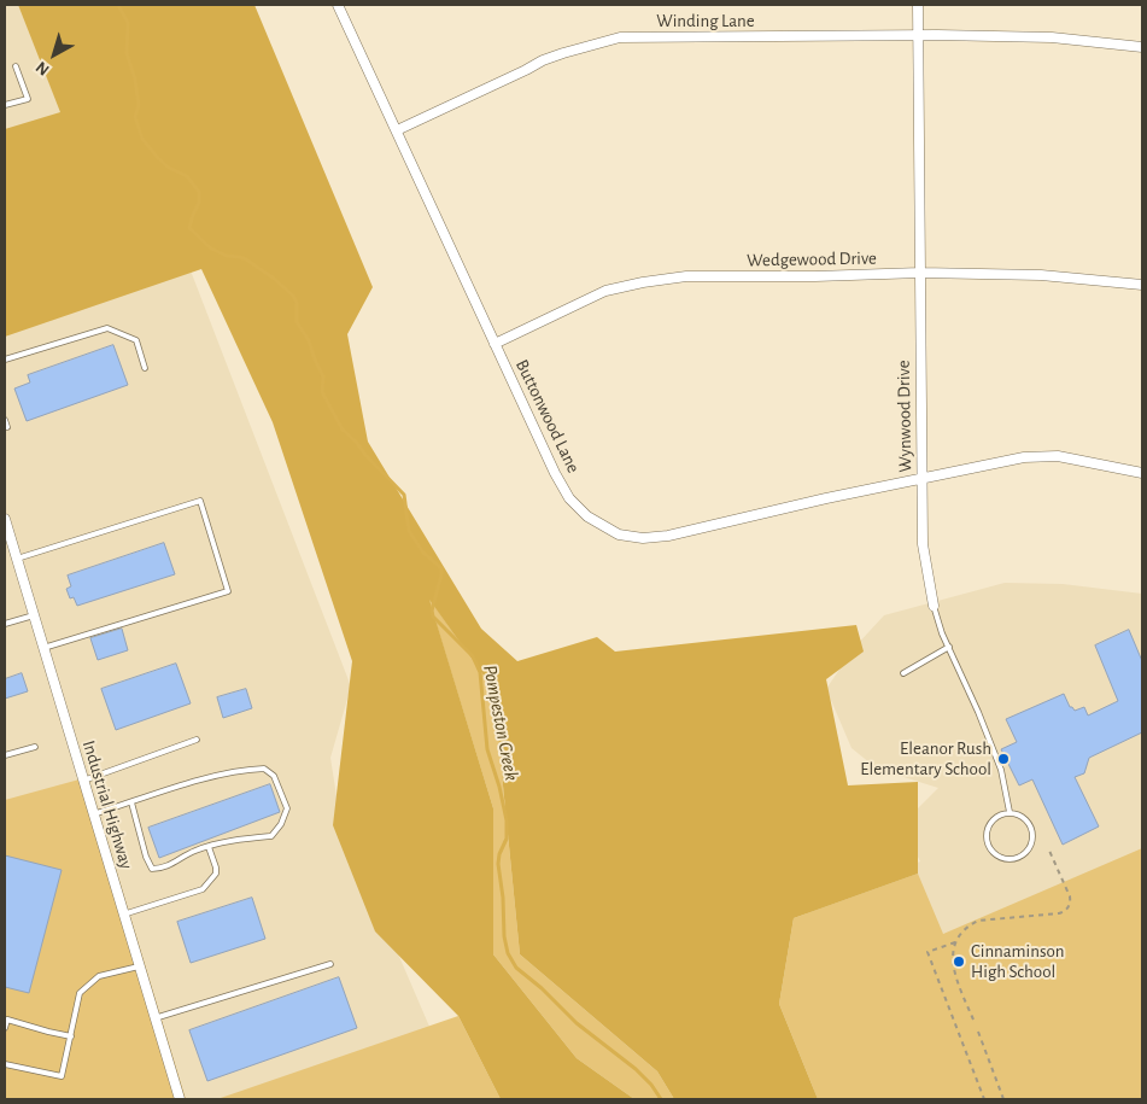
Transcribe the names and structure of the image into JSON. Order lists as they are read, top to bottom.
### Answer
{
  "streets": {
    "street": [
      "Winding Lane",
      "Wedgewood Drive",
      "Buttonwood Lane",
      "Wynwood Drive",
      "Industrial Highway"
    ]
  },
  "crossings": [
    ["Winding Lane", "Buttonwood Lane"],
    ["Winding Lane", "Wynwood Drive"],
    ["Wedgewood Drive", "Buttonwood Lane"],
    ["Wedgewood Drive", "Wynwood Drive"],
    ["Buttonwood Lane", "Wynwood Drive"]
  ],
  "water": ["Pompeston Creek"],
  "places": ["Eleanor Rush Elementary School", "Cinnaminson High School"],
  "north": "bottom left"
}
